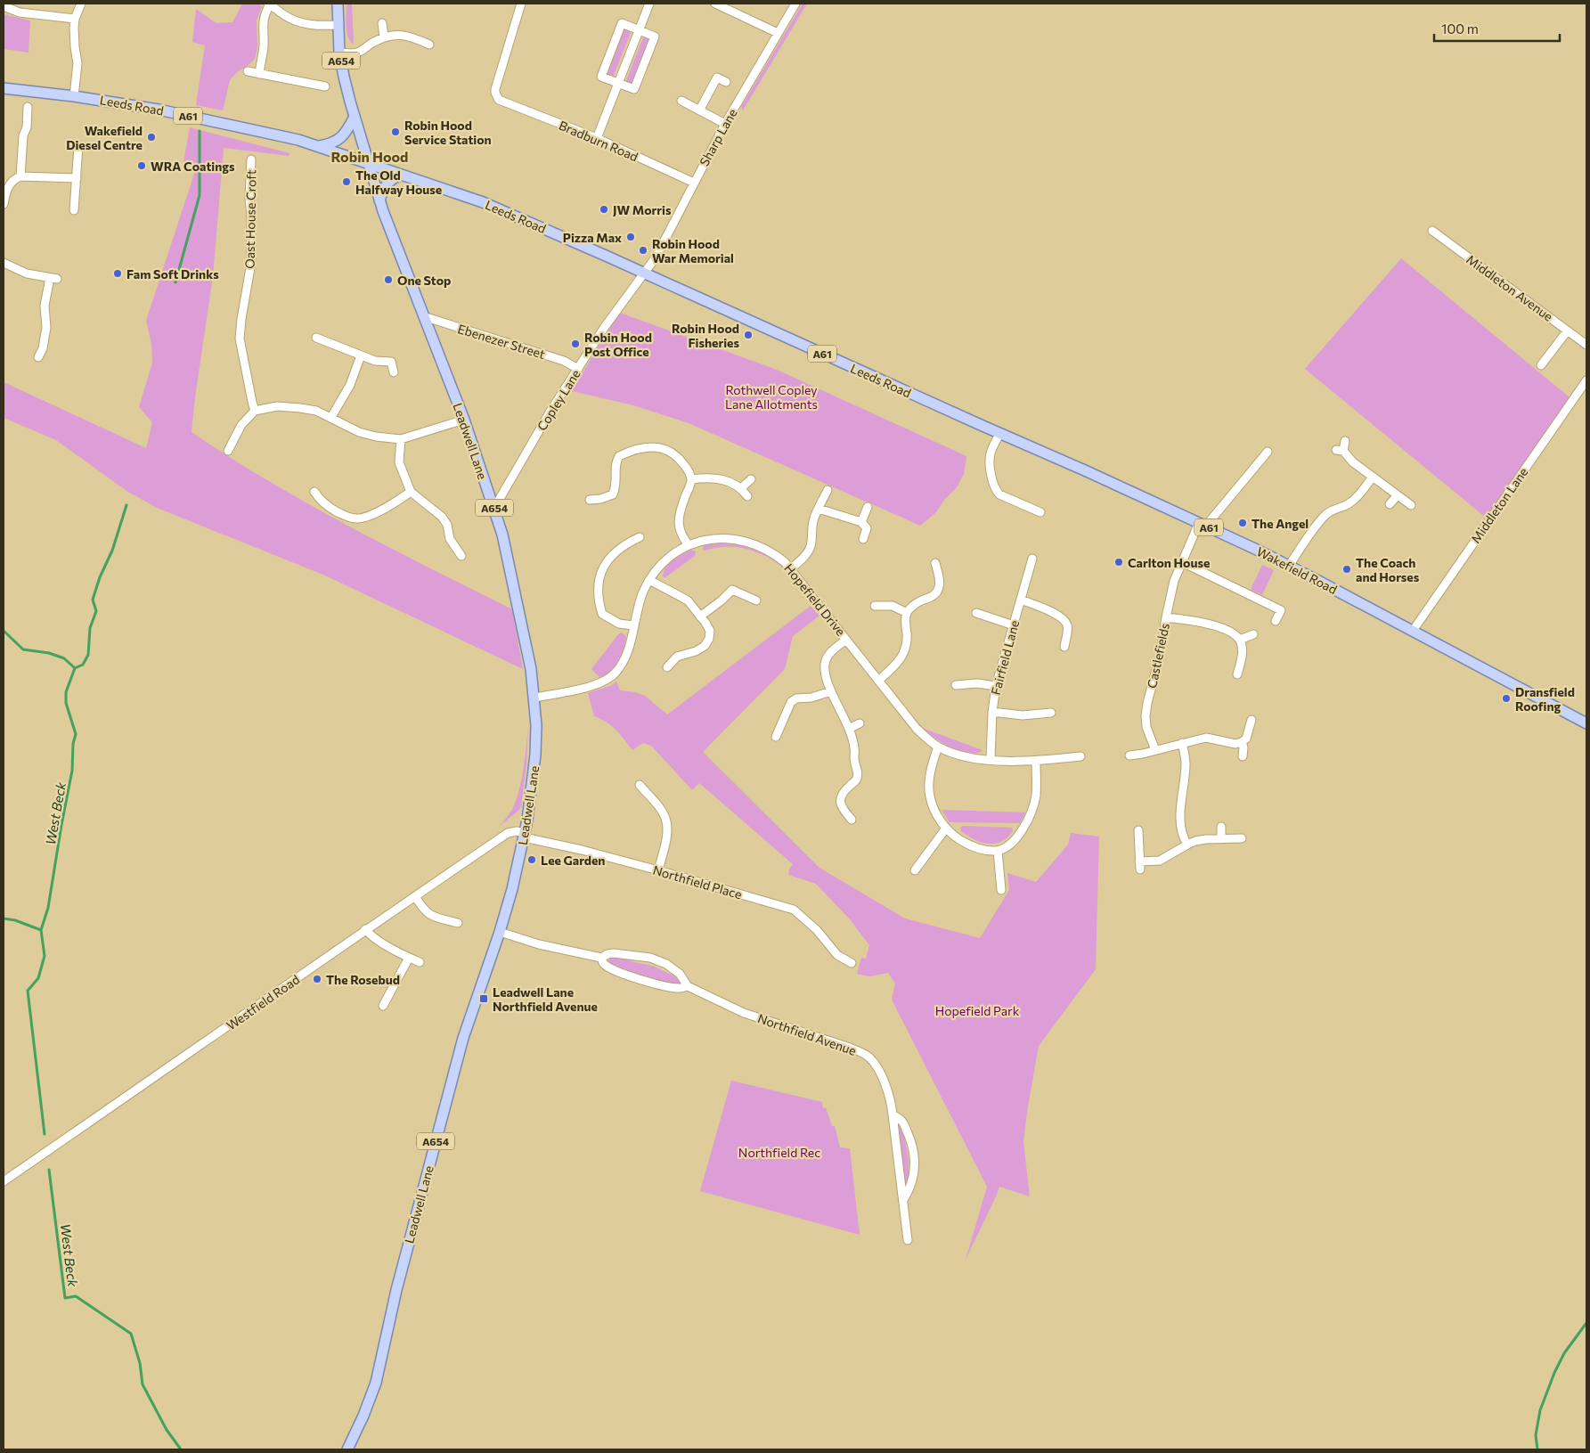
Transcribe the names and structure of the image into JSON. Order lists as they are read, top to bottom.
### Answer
{
  "streets": {
    "main road": [
      "A654",
      "Leeds Road",
      "A61",
      "Leadwell Lane",
      "Wakefield Road"
    ],
    "street": [
      "Sharp Lane",
      "Bradburn Road",
      "Oast House Croft",
      "Middleton Avenue",
      "Ebenezer Street",
      "Copley Lane",
      "Middleton Lane",
      "Hopefield Drive",
      "Castlefields",
      "Fairfield Lane",
      "Northfield Place",
      "Westfield Road",
      "Northfield Avenue"
    ]
  },
  "crossings": [
    ["A654", "Leeds Road"],
    ["A654", "Leadwell Lane"],
    ["Leeds Road", "Sharp Lane"],
    ["Leeds Road", "Copley Lane"],
    ["Leeds Road", "Leadwell Lane"],
    ["Leeds Road", "Wakefield Road"],
    ["Sharp Lane", "Bradburn Road"],
    ["Sharp Lane", "Copley Lane"],
    ["Ebenezer Street", "Copley Lane"],
    ["Ebenezer Street", "Leadwell Lane"],
    ["Copley Lane", "Leadwell Lane"],
    ["Leadwell Lane", "Hopefield Drive"],
    ["Leadwell Lane", "Northfield Place"],
    ["Leadwell Lane", "Westfield Road"],
    ["Leadwell Lane", "Northfield Avenue"],
    ["Middleton Lane", "Wakefield Road"],
    ["Wakefield Road", "Castlefields"],
    ["Hopefield Drive", "Fairfield Lane"],
    ["Northfield Place", "Westfield Road"]
  ],
  "districts": ["Robin Hood"],
  "water": ["West Beck"],
  "parks": ["Rothwell Copley Lane Allotments", "Hopefield Park", "Northfield Rec"],
  "places": {
    "other": [
      "Robin Hood Service Station",
      "Wakefield Diesel Centre",
      "WRA Coatings",
      "The Old Halfway House",
      "JW Morris",
      "Pizza Max",
      "Robin Hood War Memorial",
      "Fam Soft Drinks",
      "One Stop",
      "Robin Hood Fisheries",
      "Robin Hood Post Office",
      "The Angel",
      "Carlton House",
      "The Coach and Horses",
      "Dransfield Roofing",
      "Lee Garden",
      "The Rosebud"
    ],
    "transit": ["Leadwell Lane Northfield Avenue"]
  },
  "scale_bar": "100 m"
}
